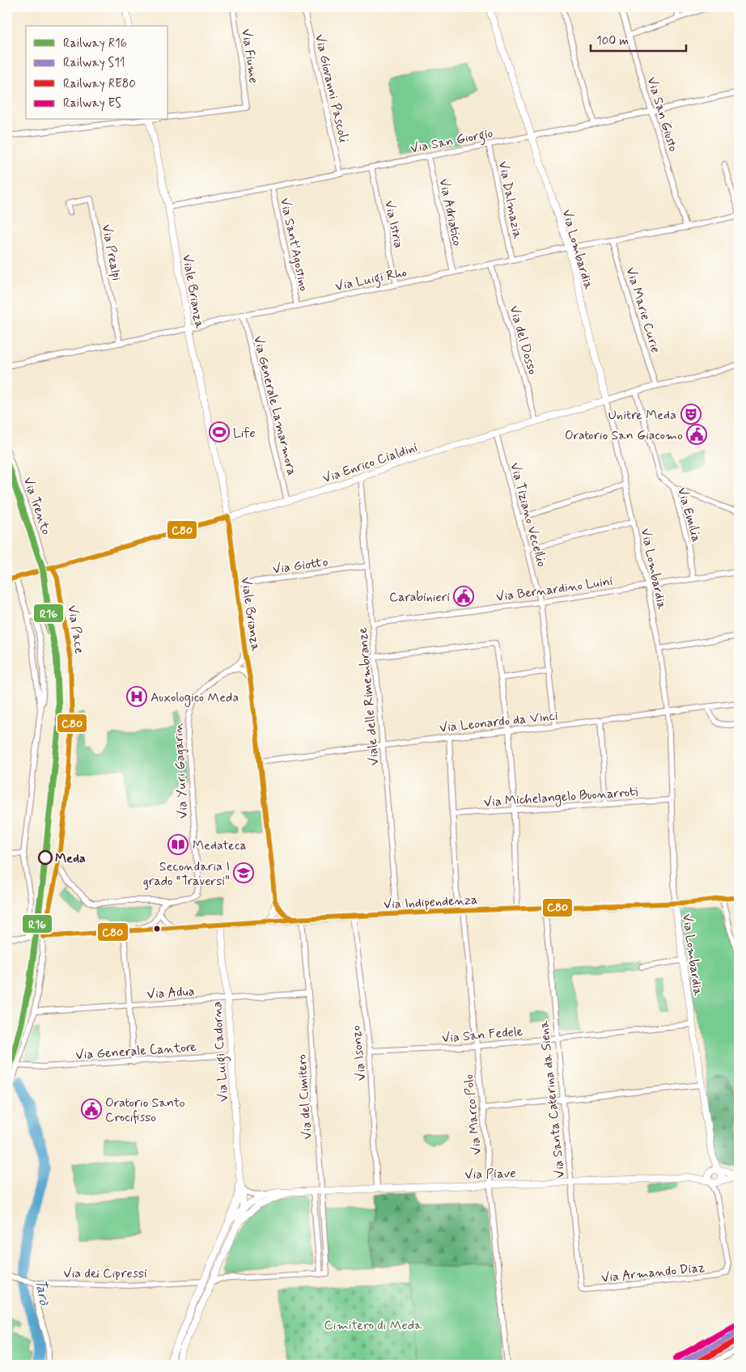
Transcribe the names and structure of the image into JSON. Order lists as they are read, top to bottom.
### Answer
{
  "streets": {
    "street": [
      "Via Fiume",
      "Via Giovanni Pascoli",
      "Via San Giusto",
      "Via San Giorgio",
      "Via Dalmazia",
      "Via Adriatico",
      "Via Istria",
      "Via Sant'Agostino",
      "Via Lombardia",
      "Via Prealpi",
      "Via Luigi Rho",
      "Viale Brianza",
      "Via Marie Curie",
      "Via del Dosso",
      "Via Generale Lamarmora",
      "Via Enrico Cialdini",
      "Via Trento",
      "Via Tiziano Vecellio",
      "Via Emilia",
      "Via Giotto",
      "Via Bernardino Luini",
      "Via Pace",
      "Viale delle Rimembranze",
      "Via Leonardo da Vinci",
      "Via Yuri Gagarin",
      "Via Michelangelo Buonarroti",
      "Via Indipendenza",
      "Via Adua",
      "Via San Fedele",
      "Via Generale Cantore",
      "Via Luigi Cadorna",
      "Via Isonzo",
      "Via del Cimitero",
      "Via Santa Caterina da Siena",
      "Via Marco Polo",
      "Via Piave",
      "Via Armando Diaz",
      "Via dei Cipressi"
    ]
  },
  "crossings": [
    ["Via Giovanni Pascoli", "Via San Giorgio"],
    ["Via San Giusto", "Via San Giorgio"],
    ["Via San Giusto", "Via Luigi Rho"],
    ["Via San Giorgio", "Via Dalmazia"],
    ["Via San Giorgio", "Via Adriatico"],
    ["Via San Giorgio", "Via Istria"],
    ["Via San Giorgio", "Via Sant'Agostino"],
    ["Via San Giorgio", "Via Lombardia"],
    ["Via San Giorgio", "Viale Brianza"],
    ["Via Dalmazia", "Via Luigi Rho"],
    ["Via Adriatico", "Via Luigi Rho"],
    ["Via Istria", "Via Luigi Rho"],
    ["Via Sant'Agostino", "Via Luigi Rho"],
    ["Via Lombardia", "Via Luigi Rho"],
    ["Via Lombardia", "Via Enrico Cialdini"],
    ["Via Lombardia", "Via Bernardino Luini"],
    ["Via Lombardia", "Via Leonardo da Vinci"],
    ["Via Lombardia", "Via Michelangelo Buonarroti"],
    ["Via Lombardia", "Via Indipendenza"],
    ["Via Lombardia", "Via San Fedele"],
    ["Via Lombardia", "Via Piave"],
    ["Via Prealpi", "Via Luigi Rho"],
    ["Via Luigi Rho", "Viale Brianza"],
    ["Via Luigi Rho", "Via Marie Curie"],
    ["Via Luigi Rho", "Via del Dosso"],
    ["Via Luigi Rho", "Via Generale Lamarmora"],
    ["Viale Brianza", "Via Enrico Cialdini"],
    ["Viale Brianza", "Via Giotto"],
    ["Viale Brianza", "Via Leonardo da Vinci"],
    ["Viale Brianza", "Via Indipendenza"],
    ["Via Marie Curie", "Via Enrico Cialdini"],
    ["Via del Dosso", "Via Enrico Cialdini"],
    ["Via Generale Lamarmora", "Via Enrico Cialdini"],
    ["Via Enrico Cialdini", "Via Trento"],
    ["Via Enrico Cialdini", "Via Tiziano Vecellio"],
    ["Via Enrico Cialdini", "Via Emilia"],
    ["Via Enrico Cialdini", "Via Pace"],
    ["Via Enrico Cialdini", "Viale delle Rimembranze"],
    ["Via Trento", "Via Pace"],
    ["Via Tiziano Vecellio", "Via Bernardino Luini"],
    ["Via Tiziano Vecellio", "Via Leonardo da Vinci"],
    ["Via Emilia", "Via Bernardino Luini"],
    ["Via Giotto", "Viale delle Rimembranze"],
    ["Via Bernardino Luini", "Viale delle Rimembranze"],
    ["Via Pace", "Via Indipendenza"],
    ["Viale delle Rimembranze", "Via Leonardo da Vinci"],
    ["Viale delle Rimembranze", "Via Indipendenza"],
    ["Via Leonardo da Vinci", "Via Marco Polo"],
    ["Via Yuri Gagarin", "Via Indipendenza"],
    ["Via Michelangelo Buonarroti", "Via Marco Polo"],
    ["Via Indipendenza", "Via Luigi Cadorna"],
    ["Via Indipendenza", "Via Isonzo"],
    ["Via Indipendenza", "Via del Cimitero"],
    ["Via Indipendenza", "Via Santa Caterina da Siena"],
    ["Via Indipendenza", "Via Marco Polo"],
    ["Via Adua", "Via Luigi Cadorna"],
    ["Via Adua", "Via del Cimitero"],
    ["Via San Fedele", "Via Isonzo"],
    ["Via San Fedele", "Via Santa Caterina da Siena"],
    ["Via San Fedele", "Via Marco Polo"],
    ["Via Generale Cantore", "Via Luigi Cadorna"],
    ["Via Luigi Cadorna", "Via Piave"],
    ["Via Luigi Cadorna", "Via dei Cipressi"],
    ["Via Isonzo", "Via Piave"],
    ["Via del Cimitero", "Via Piave"],
    ["Via Santa Caterina da Siena", "Via Piave"],
    ["Via Santa Caterina da Siena", "Via Armando Diaz"],
    ["Via Marco Polo", "Via Piave"]
  ],
  "water": ["Tarò"],
  "parks": ["Cimitero di Meda"],
  "places": {
    "theatre": ["Unitre Meda"],
    "sports": ["Life"],
    "public building": ["Oratorio San Giacomo", "Carabinieri", "Oratorio Santo Crocifisso"],
    "hospital": ["Auxologico Meda"],
    "library": ["Medateca"],
    "other": ["Meda"],
    "school or university": ["Secondaria I grado “Traversi”"]
  },
  "lines": [
    "rail line R16",
    "transit line C80",
    "rail line ES",
    "rail line S11",
    "rail line RE80"
  ],
  "legend": [
    "Railway R16",
    "Railway S11",
    "Railway RE80",
    "Railway ES"
  ],
  "scale_bar": "100 m"
}
